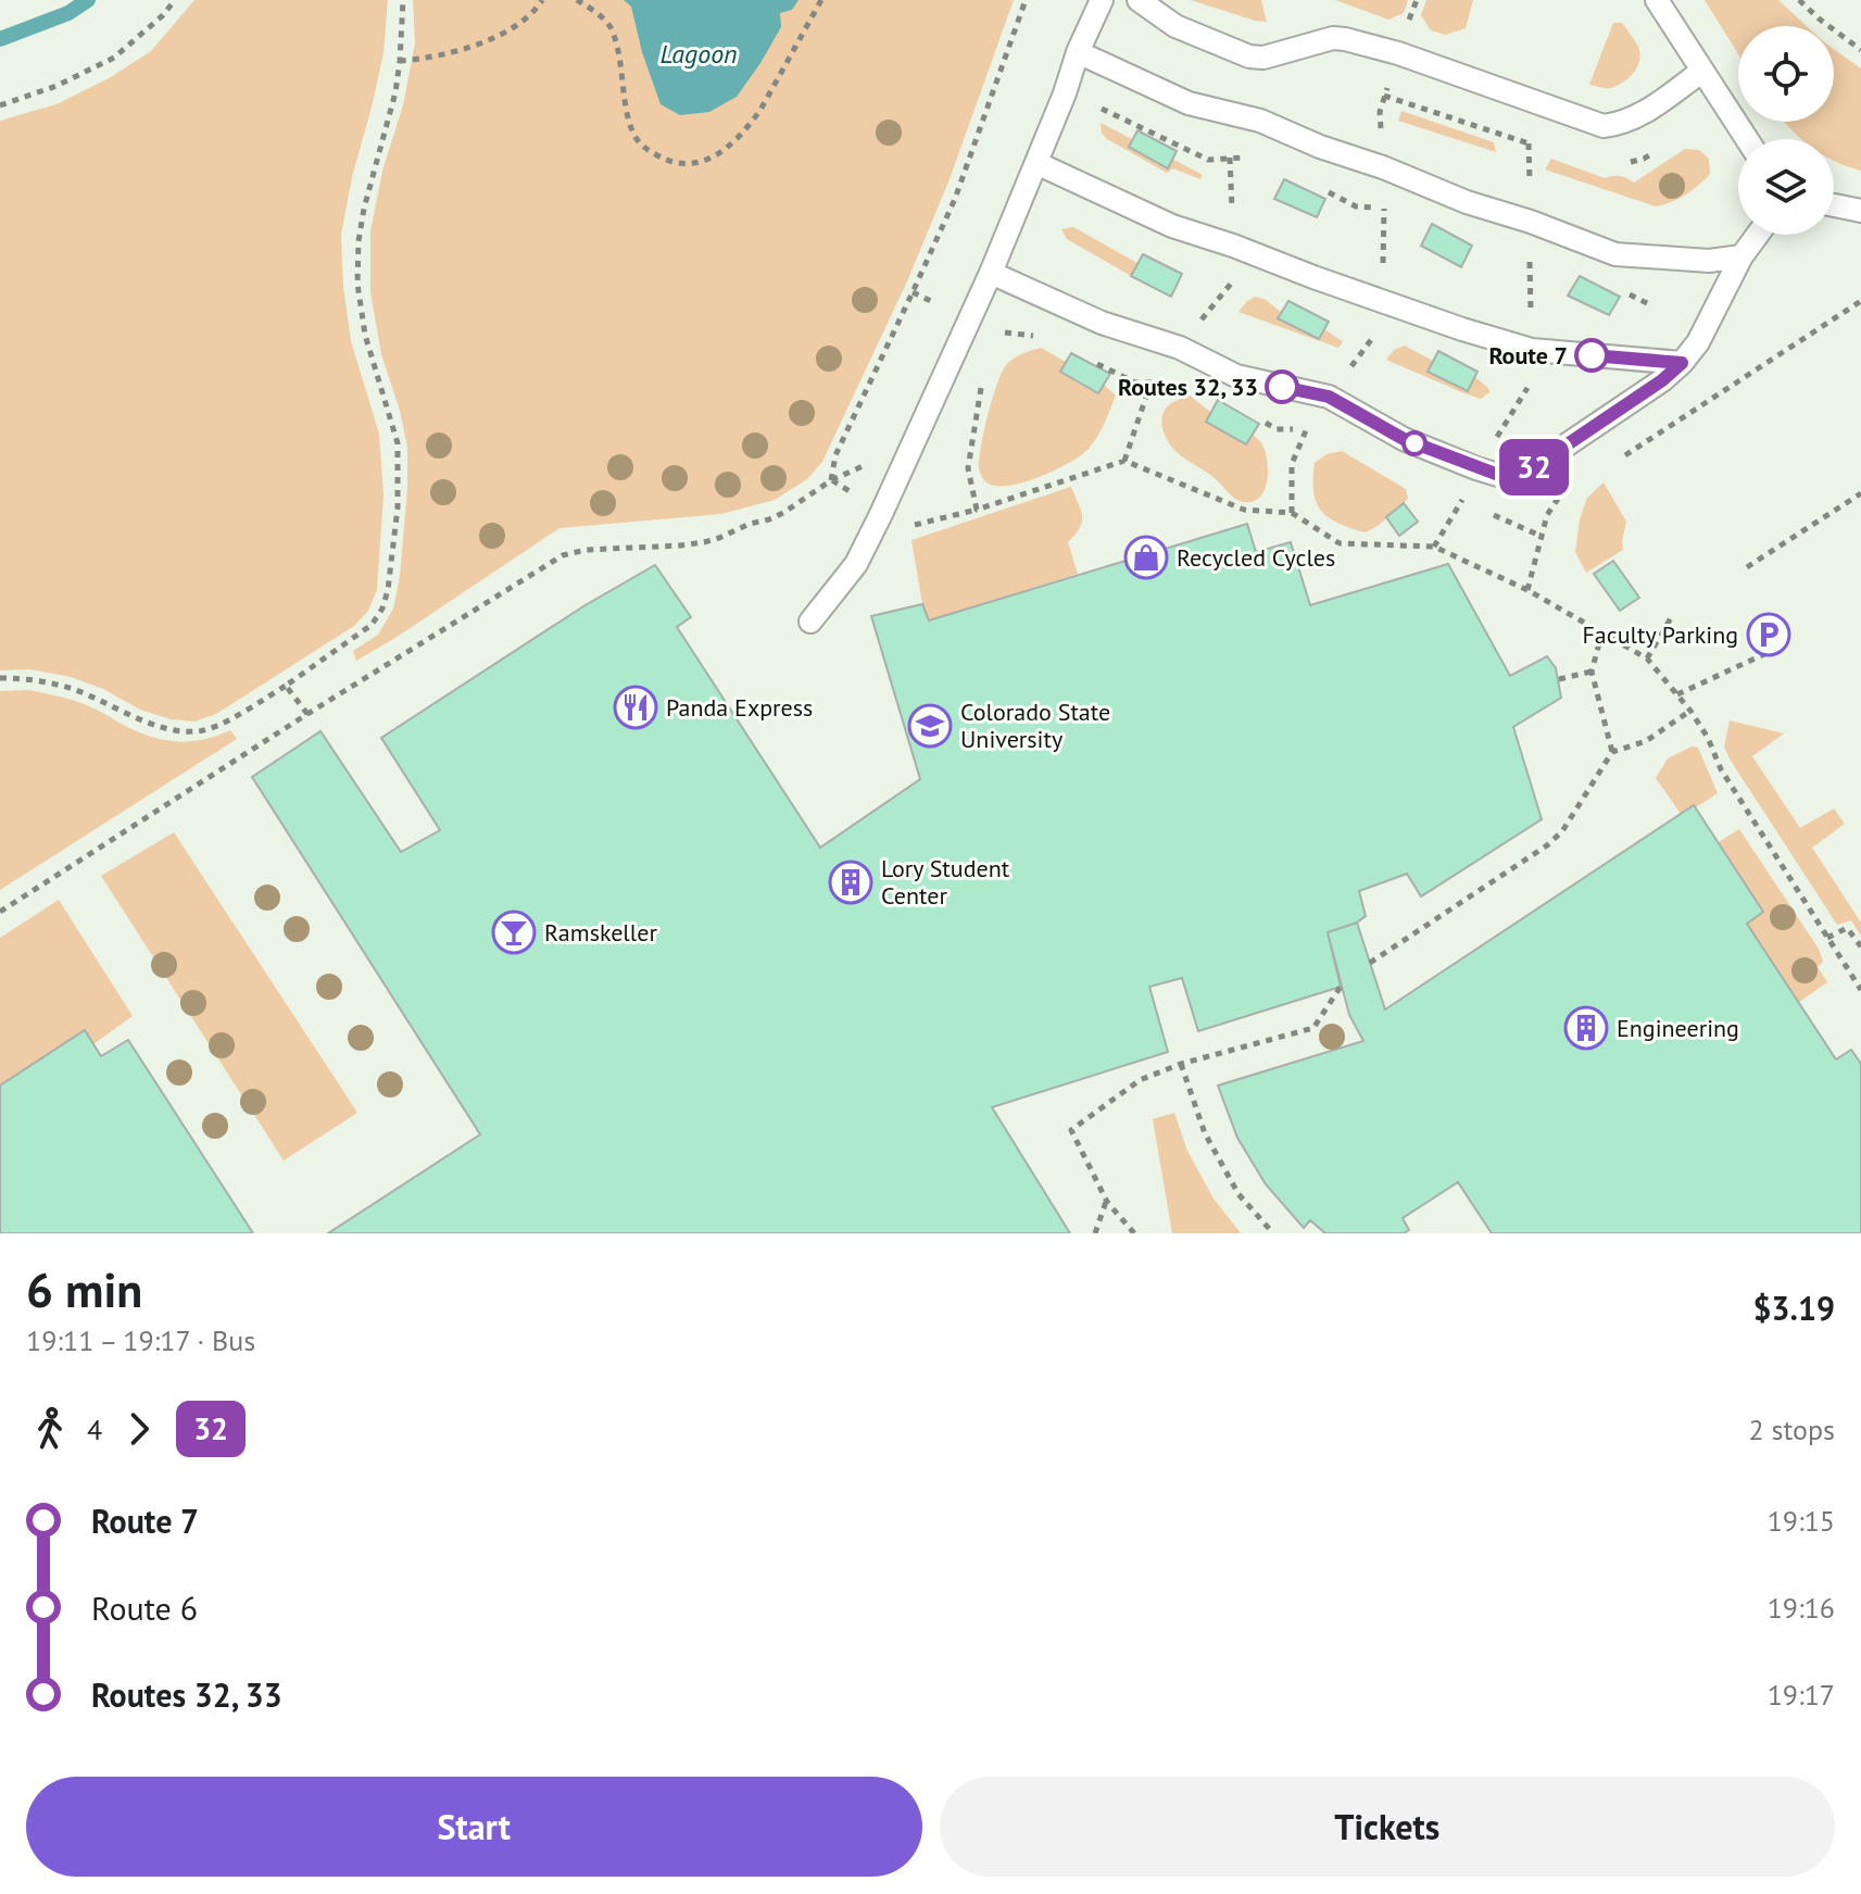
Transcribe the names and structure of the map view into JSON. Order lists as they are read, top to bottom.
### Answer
{
  "water": ["Lagoon"],
  "places": {
    "other": ["Route 7", "Routes 32, 33"],
    "shop": ["Recycled Cycles"],
    "parking": ["Faculty Parking"],
    "restaurant": ["Panda Express"],
    "school or university": ["Colorado State University"],
    "building": ["Lory Student Center", "Engineering"],
    "bar": ["Ramskeller"]
  },
  "lines": ["bus line 32"],
  "page": {
    "on_map": "32",
    "heading": ["6 min", "19:11 – 19:17 · Bus", "$3.19"],
    "legs": ["4", "32", "2 stops"],
    "list": [
      {
        "name": "Route 7",
        "value": "19:15"
      },
      {
        "name": "Route 6",
        "value": "19:16"
      },
      {
        "name": "Routes 32, 33",
        "value": "19:17"
      }
    ],
    "buttons": ["Start", "Tickets"]
  }
}
